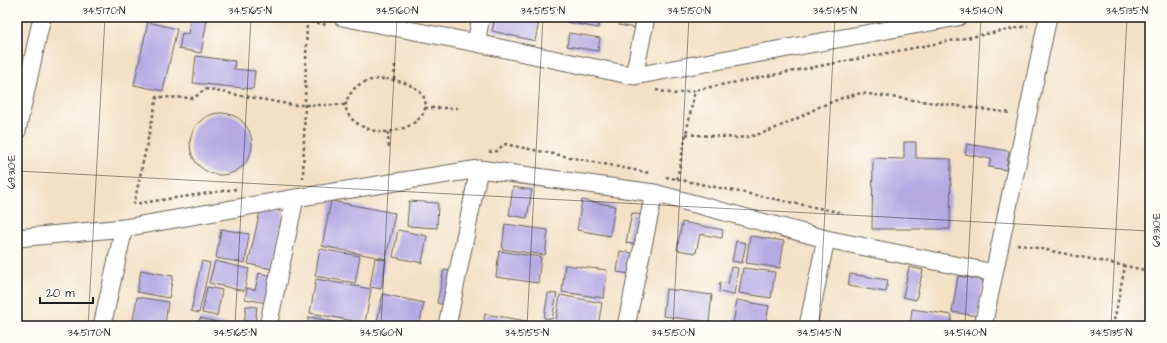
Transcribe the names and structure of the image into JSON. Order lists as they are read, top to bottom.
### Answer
{
  "scale_bar": "20 m",
  "coordinates": [
    "34.5170°N",
    "34.5165°N",
    "34.5160°N",
    "34.5155°N",
    "34.5150°N",
    "34.5145°N",
    "34.5140°N",
    "34.5135°N",
    "69.310°E"
  ]
}
